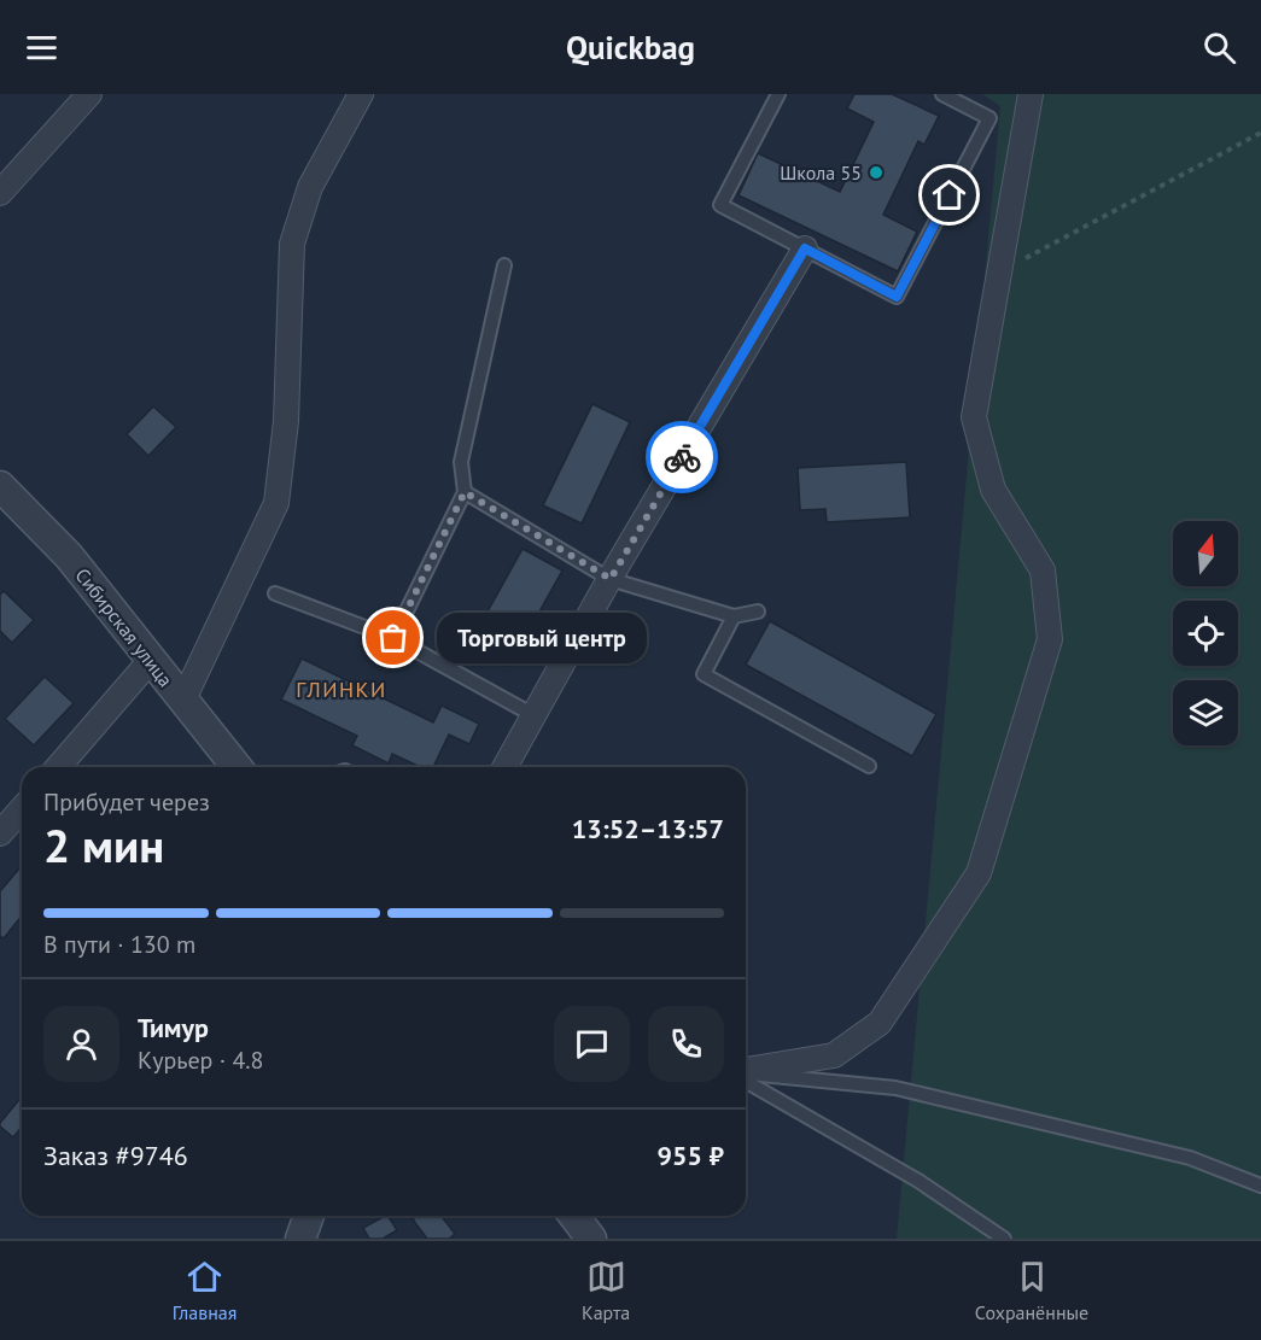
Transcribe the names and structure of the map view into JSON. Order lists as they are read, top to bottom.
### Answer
{
  "streets": {
    "street": ["Сибирская улица"]
  },
  "districts": ["ГЛИНКИ"],
  "places": ["Школа 55", "Торговый центр"],
  "north": "top",
  "page": {
    "header": "Quickbag",
    "bubble": "Торговый центр",
    "heading": ["2 мин", "Прибудет через", "13:52–13:57"],
    "panel": [
      "Тимур",
      "Курьер · 4.8",
      "Заказ #9746",
      "955 ₽"
    ],
    "bar": "В пути · 130 m",
    "tabs": ["Главная", "Карта", "Сохранённые"]
  }
}
